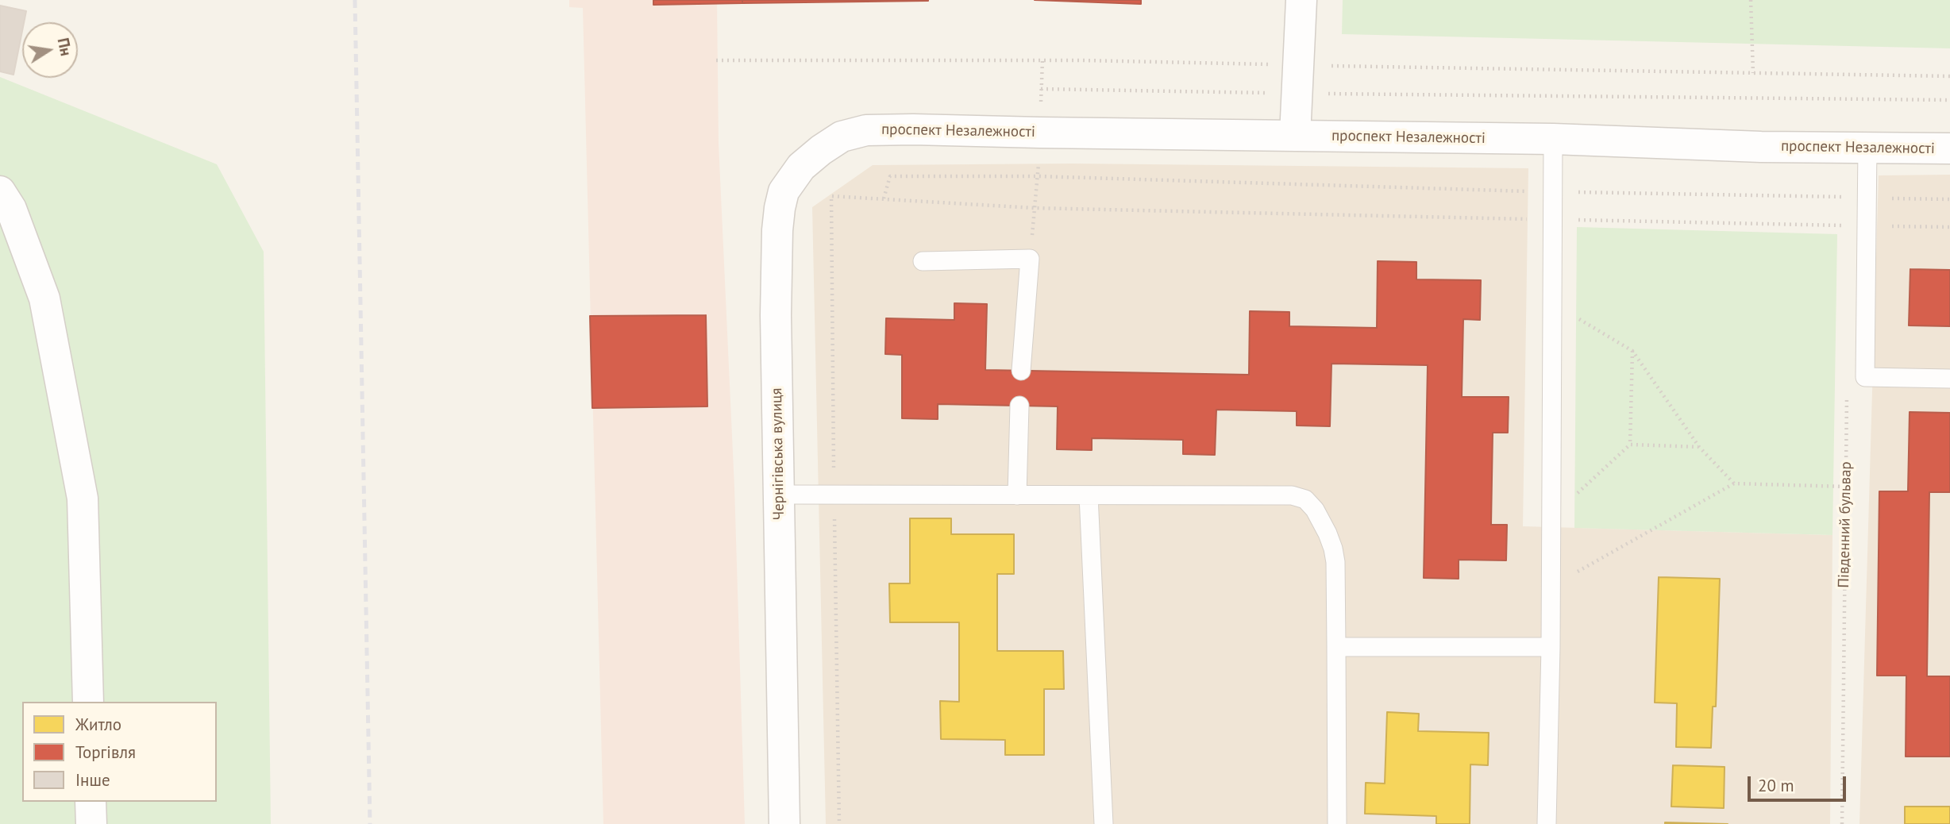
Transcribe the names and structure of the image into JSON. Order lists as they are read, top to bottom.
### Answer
{
  "streets": {
    "street": ["проспект Незалежності", "Чернігівська вулиця"],
    "path": ["Південний бульвар"]
  },
  "crossings": [
    ["проспект Незалежності", "Чернігівська вулиця"]
  ],
  "legend": ["Житло", "Торгівля", "Інше"],
  "scale_bar": "20 m",
  "north": "right"
}
